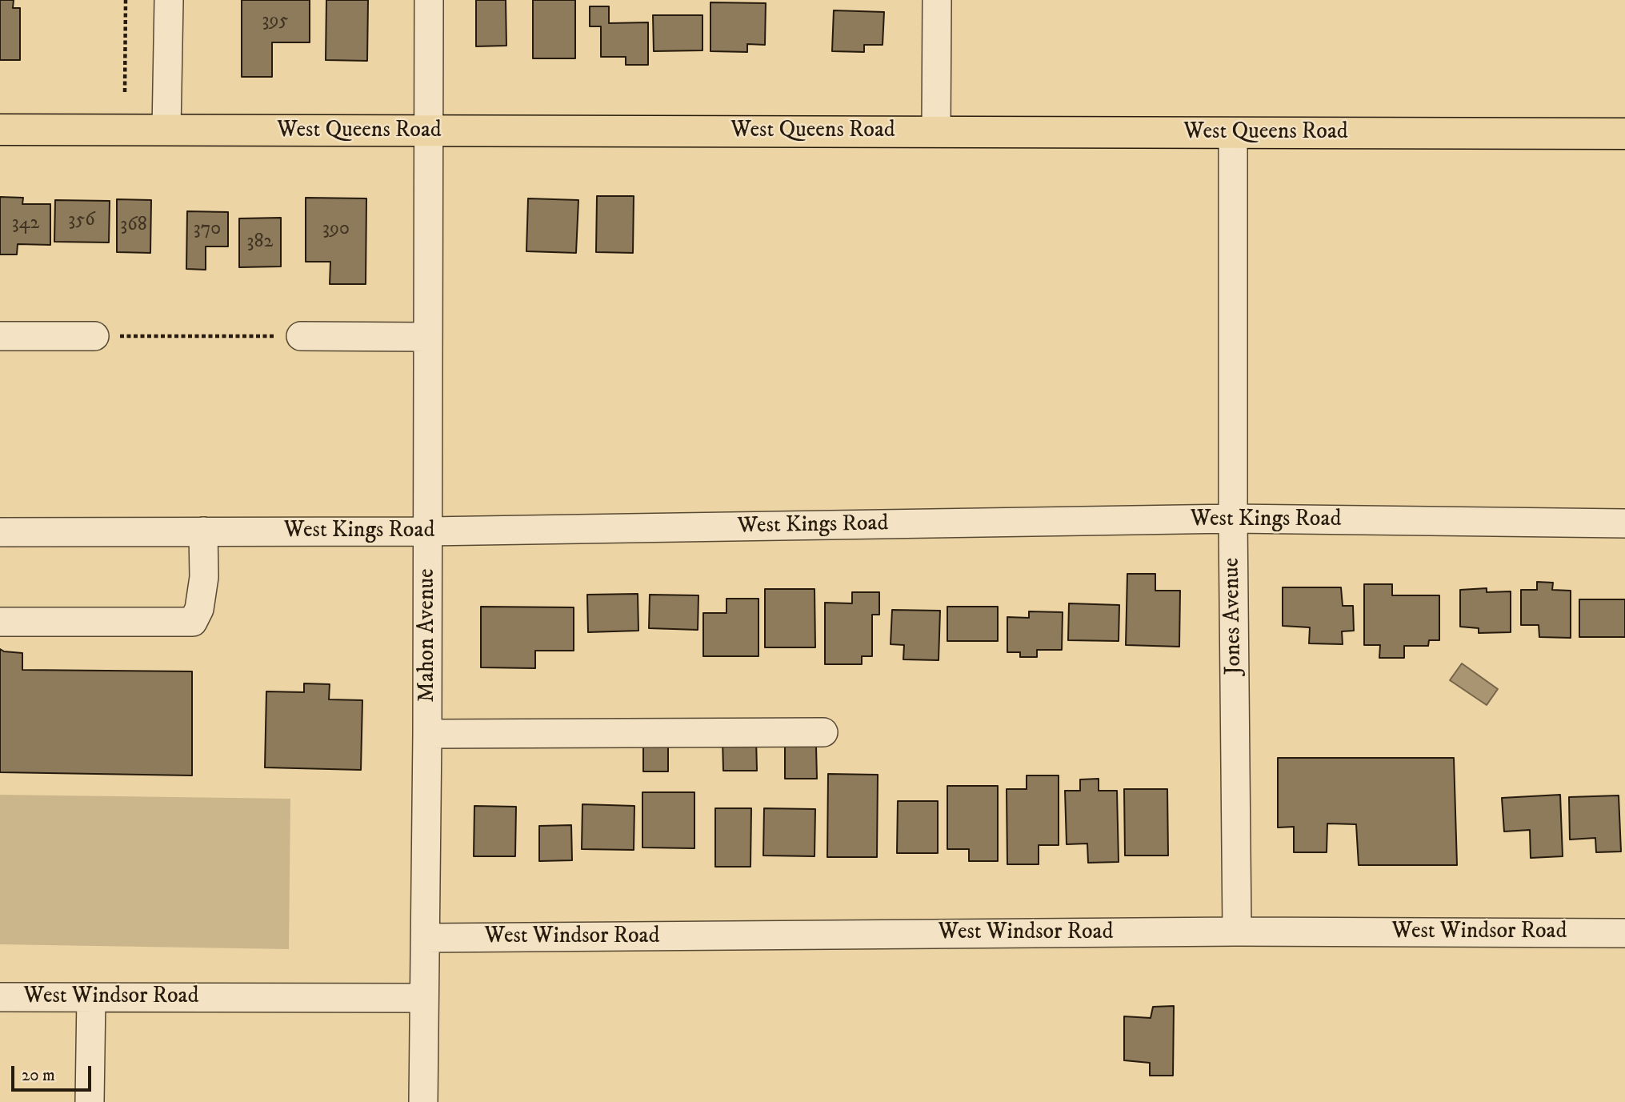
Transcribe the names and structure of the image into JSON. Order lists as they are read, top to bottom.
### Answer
{
  "streets": {
    "main road": ["West Queens Road"],
    "street": [
      "West Kings Road",
      "Jones Avenue",
      "Mahon Avenue",
      "West Windsor Road"
    ]
  },
  "crossings": [
    ["West Queens Road", "Jones Avenue"],
    ["West Queens Road", "Mahon Avenue"],
    ["West Kings Road", "Jones Avenue"],
    ["West Kings Road", "Mahon Avenue"],
    ["Jones Avenue", "West Windsor Road"],
    ["Mahon Avenue", "West Windsor Road"]
  ],
  "house_numbers": [
    "395",
    "356",
    "342",
    "368",
    "370",
    "390",
    "382"
  ],
  "scale_bar": "20 m"
}
